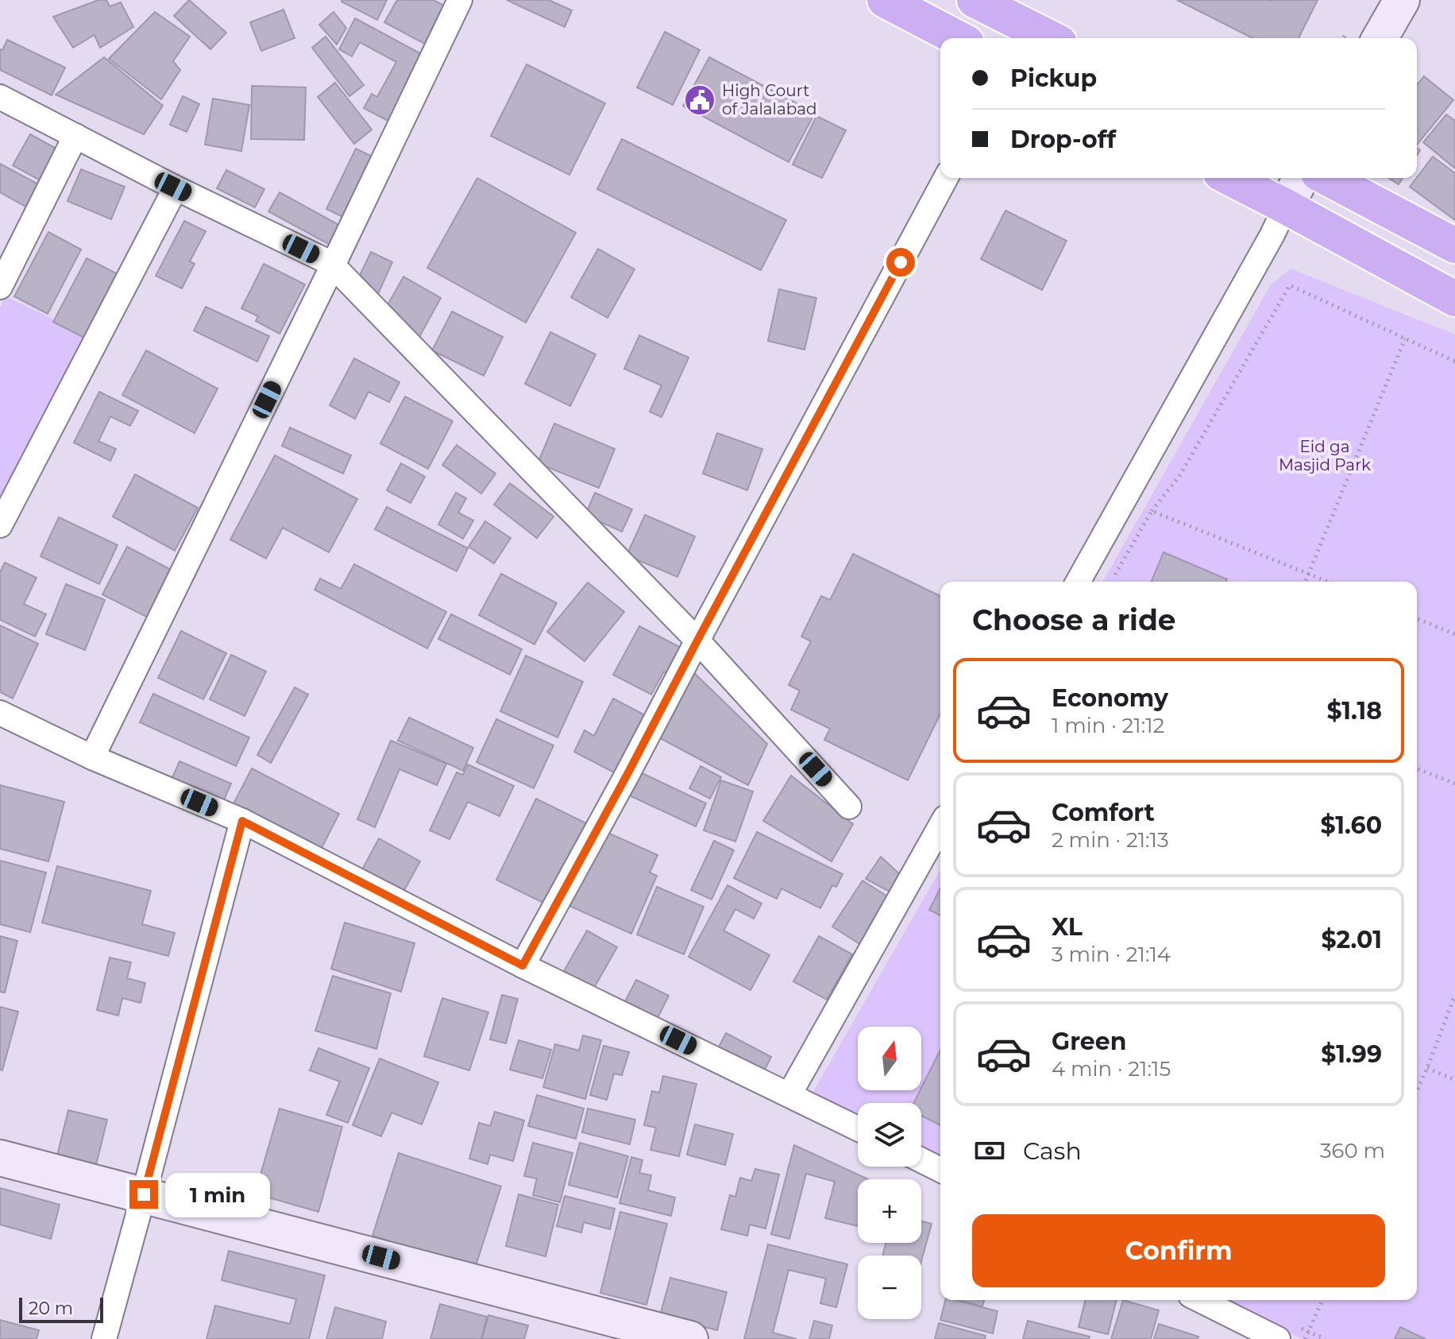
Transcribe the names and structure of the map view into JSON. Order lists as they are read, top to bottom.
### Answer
{
  "parks": ["Eid ga Masjid Park"],
  "places": {
    "public building": ["High Court of Jalalabad"]
  },
  "scale_bar": "20 m",
  "north": "top",
  "page": {
    "banner": ["Pickup", "Drop-off"],
    "heading": "Choose a ride",
    "list": [
      {
        "name": "Economy",
        "note": "1 min · 21:12",
        "value": "$1.18"
      },
      {
        "name": "Comfort",
        "note": "2 min · 21:13",
        "value": "$1.60"
      },
      {
        "name": "XL",
        "note": "3 min · 21:14",
        "value": "$2.01"
      },
      {
        "name": "Green",
        "note": "4 min · 21:15",
        "value": "$1.99"
      }
    ],
    "map_buttons": ["+", "−"],
    "pay": ["Cash", "360 m"],
    "bubble": "1 min",
    "buttons": "Confirm",
    "scale": "20 m"
  }
}
